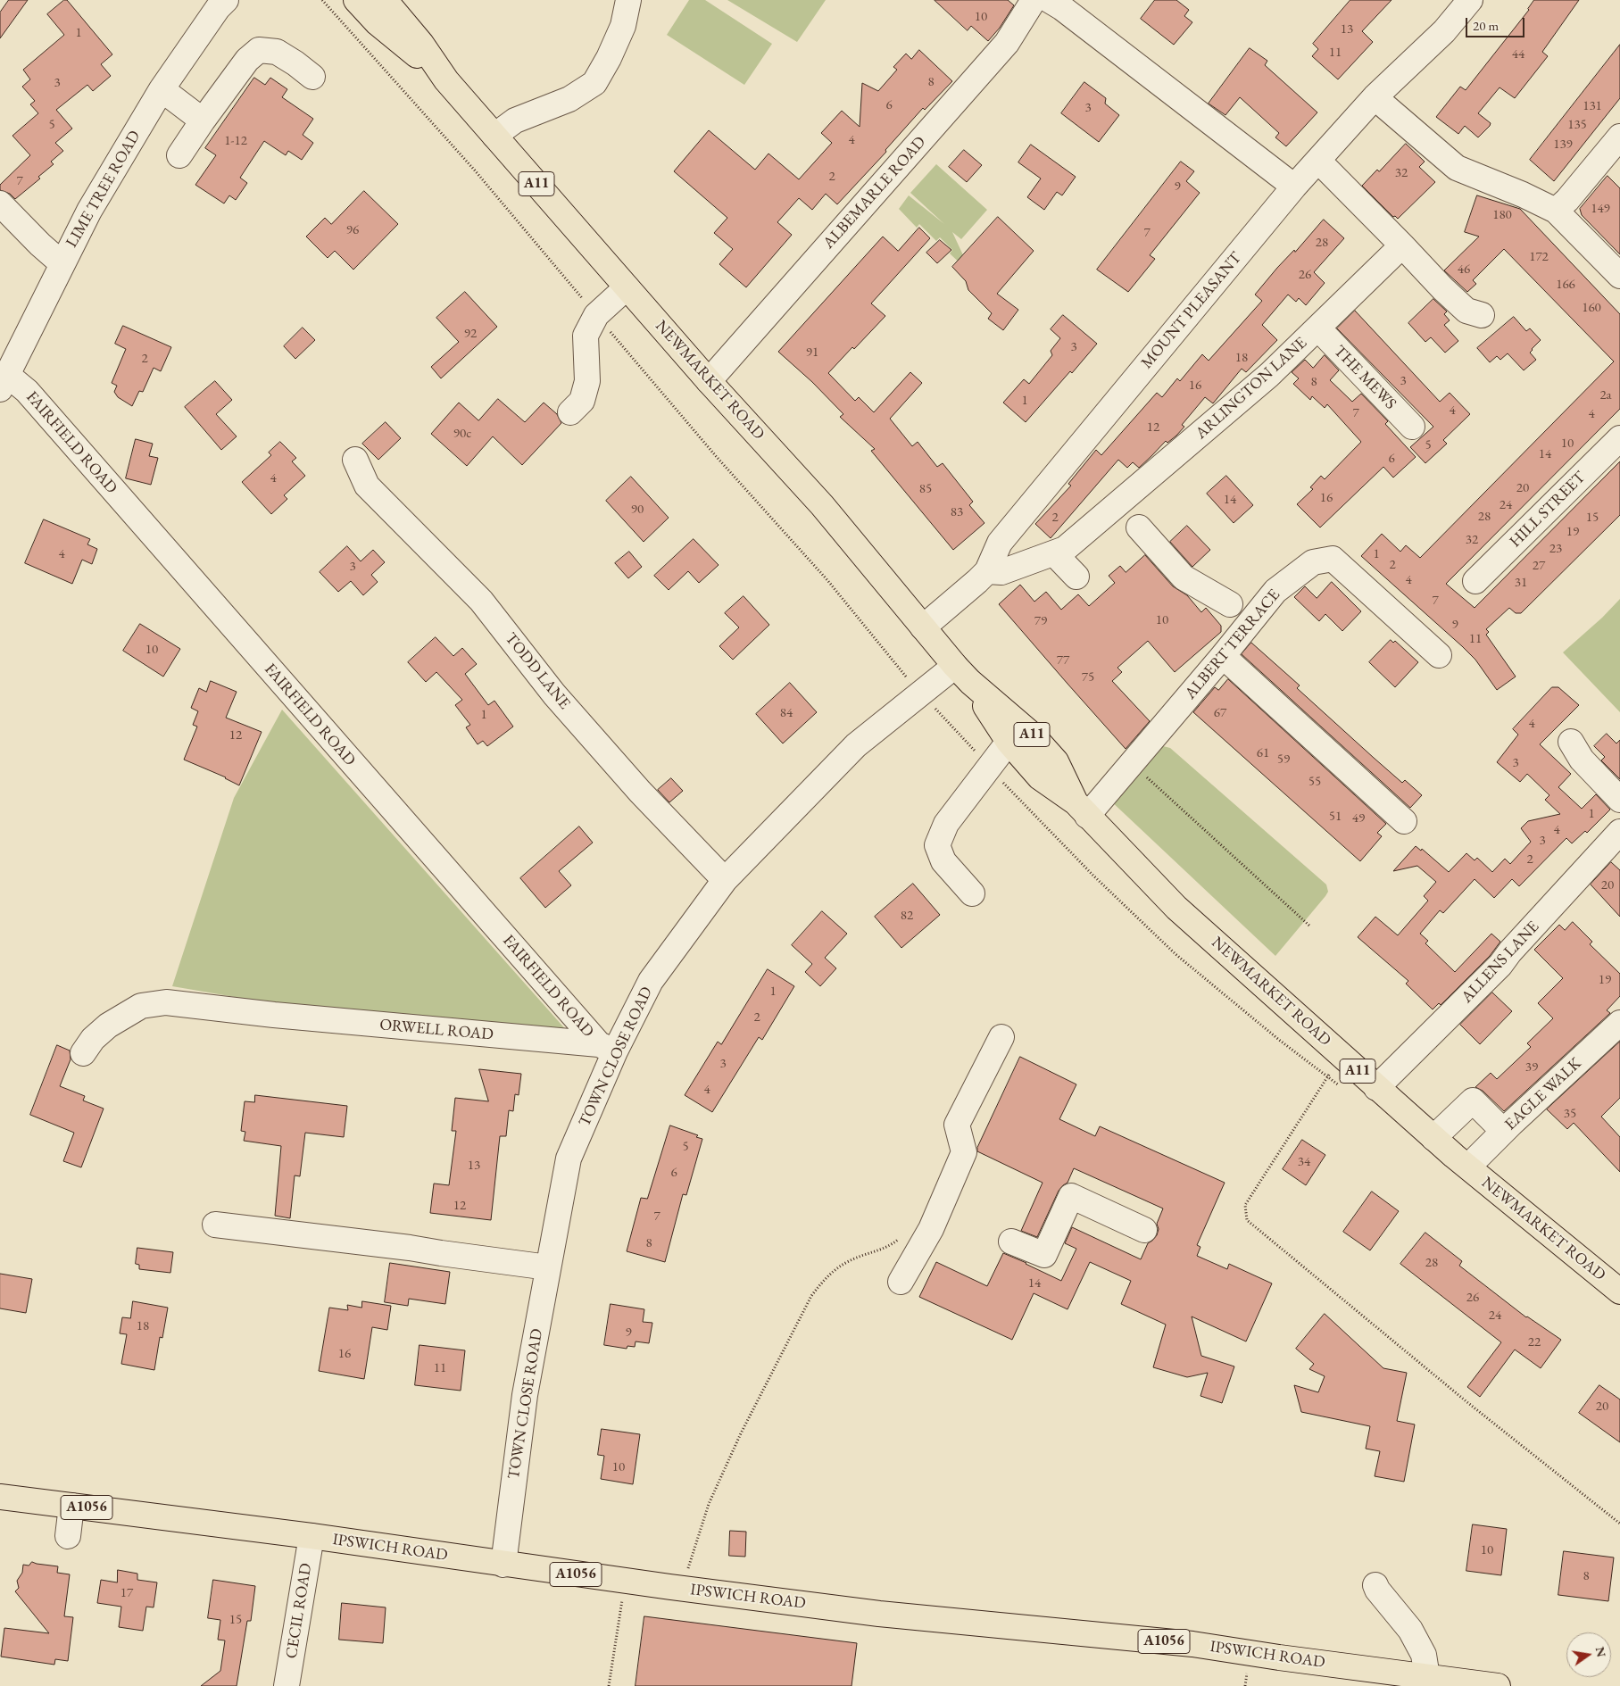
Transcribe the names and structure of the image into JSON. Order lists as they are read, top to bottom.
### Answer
{
  "streets": {
    "main road": [
      "A11",
      "NEWMARKET ROAD",
      "A1056",
      "IPSWICH ROAD"
    ],
    "street": [
      "LIME TREE ROAD",
      "ALBEMARLE ROAD",
      "MOUNT PLEASANT",
      "THE MEWS",
      "ARLINGTON LANE",
      "FAIRFIELD ROAD",
      "HILL STREET",
      "ALBERT TERRACE",
      "TODD LANE",
      "ALLENS LANE",
      "ORWELL ROAD",
      "TOWN CLOSE ROAD",
      "EAGLE WALK",
      "CECIL ROAD"
    ]
  },
  "crossings": [
    ["LIME TREE ROAD", "FAIRFIELD ROAD"],
    ["ALBEMARLE ROAD", "NEWMARKET ROAD"],
    ["MOUNT PLEASANT", "NEWMARKET ROAD"],
    ["MOUNT PLEASANT", "ARLINGTON LANE"],
    ["THE MEWS", "ARLINGTON LANE"],
    ["NEWMARKET ROAD", "ALBERT TERRACE"],
    ["NEWMARKET ROAD", "ALLENS LANE"],
    ["NEWMARKET ROAD", "TOWN CLOSE ROAD"],
    ["NEWMARKET ROAD", "EAGLE WALK"],
    ["FAIRFIELD ROAD", "ORWELL ROAD"],
    ["FAIRFIELD ROAD", "TOWN CLOSE ROAD"],
    ["TODD LANE", "TOWN CLOSE ROAD"],
    ["ORWELL ROAD", "TOWN CLOSE ROAD"],
    ["TOWN CLOSE ROAD", "IPSWICH ROAD"],
    ["IPSWICH ROAD", "CECIL ROAD"]
  ],
  "house_numbers": [
    "10",
    "13",
    "1",
    "11",
    "44",
    "8",
    "3",
    "6",
    "131",
    "3",
    "5",
    "135",
    "4",
    "1-12",
    "139",
    "32",
    "2",
    "7",
    "9",
    "149",
    "180",
    "96",
    "7",
    "28",
    "172",
    "46",
    "26",
    "166",
    "160",
    "92",
    "3",
    "91",
    "18",
    "2",
    "3",
    "8",
    "16",
    "2a",
    "1",
    "4",
    "7",
    "4",
    "12",
    "90c",
    "10",
    "5",
    "14",
    "6",
    "4",
    "20",
    "85",
    "16",
    "14",
    "24",
    "90",
    "83",
    "28",
    "2",
    "15",
    "19",
    "32",
    "23",
    "4",
    "1",
    "2",
    "27",
    "3",
    "4",
    "31",
    "7",
    "10",
    "79",
    "9",
    "11",
    "10",
    "77",
    "75",
    "84",
    "67",
    "1",
    "4",
    "12",
    "61",
    "59",
    "3",
    "55",
    "1",
    "51",
    "49",
    "4",
    "3",
    "2",
    "20",
    "82",
    "19",
    "1",
    "2",
    "3",
    "39",
    "4",
    "35",
    "5",
    "34",
    "13",
    "6",
    "12",
    "7",
    "8",
    "28",
    "14",
    "26",
    "24",
    "18",
    "9",
    "22",
    "16",
    "11",
    "20",
    "10",
    "10",
    "8",
    "17",
    "15"
  ],
  "scale_bar": "20 m",
  "north": "right"
}
